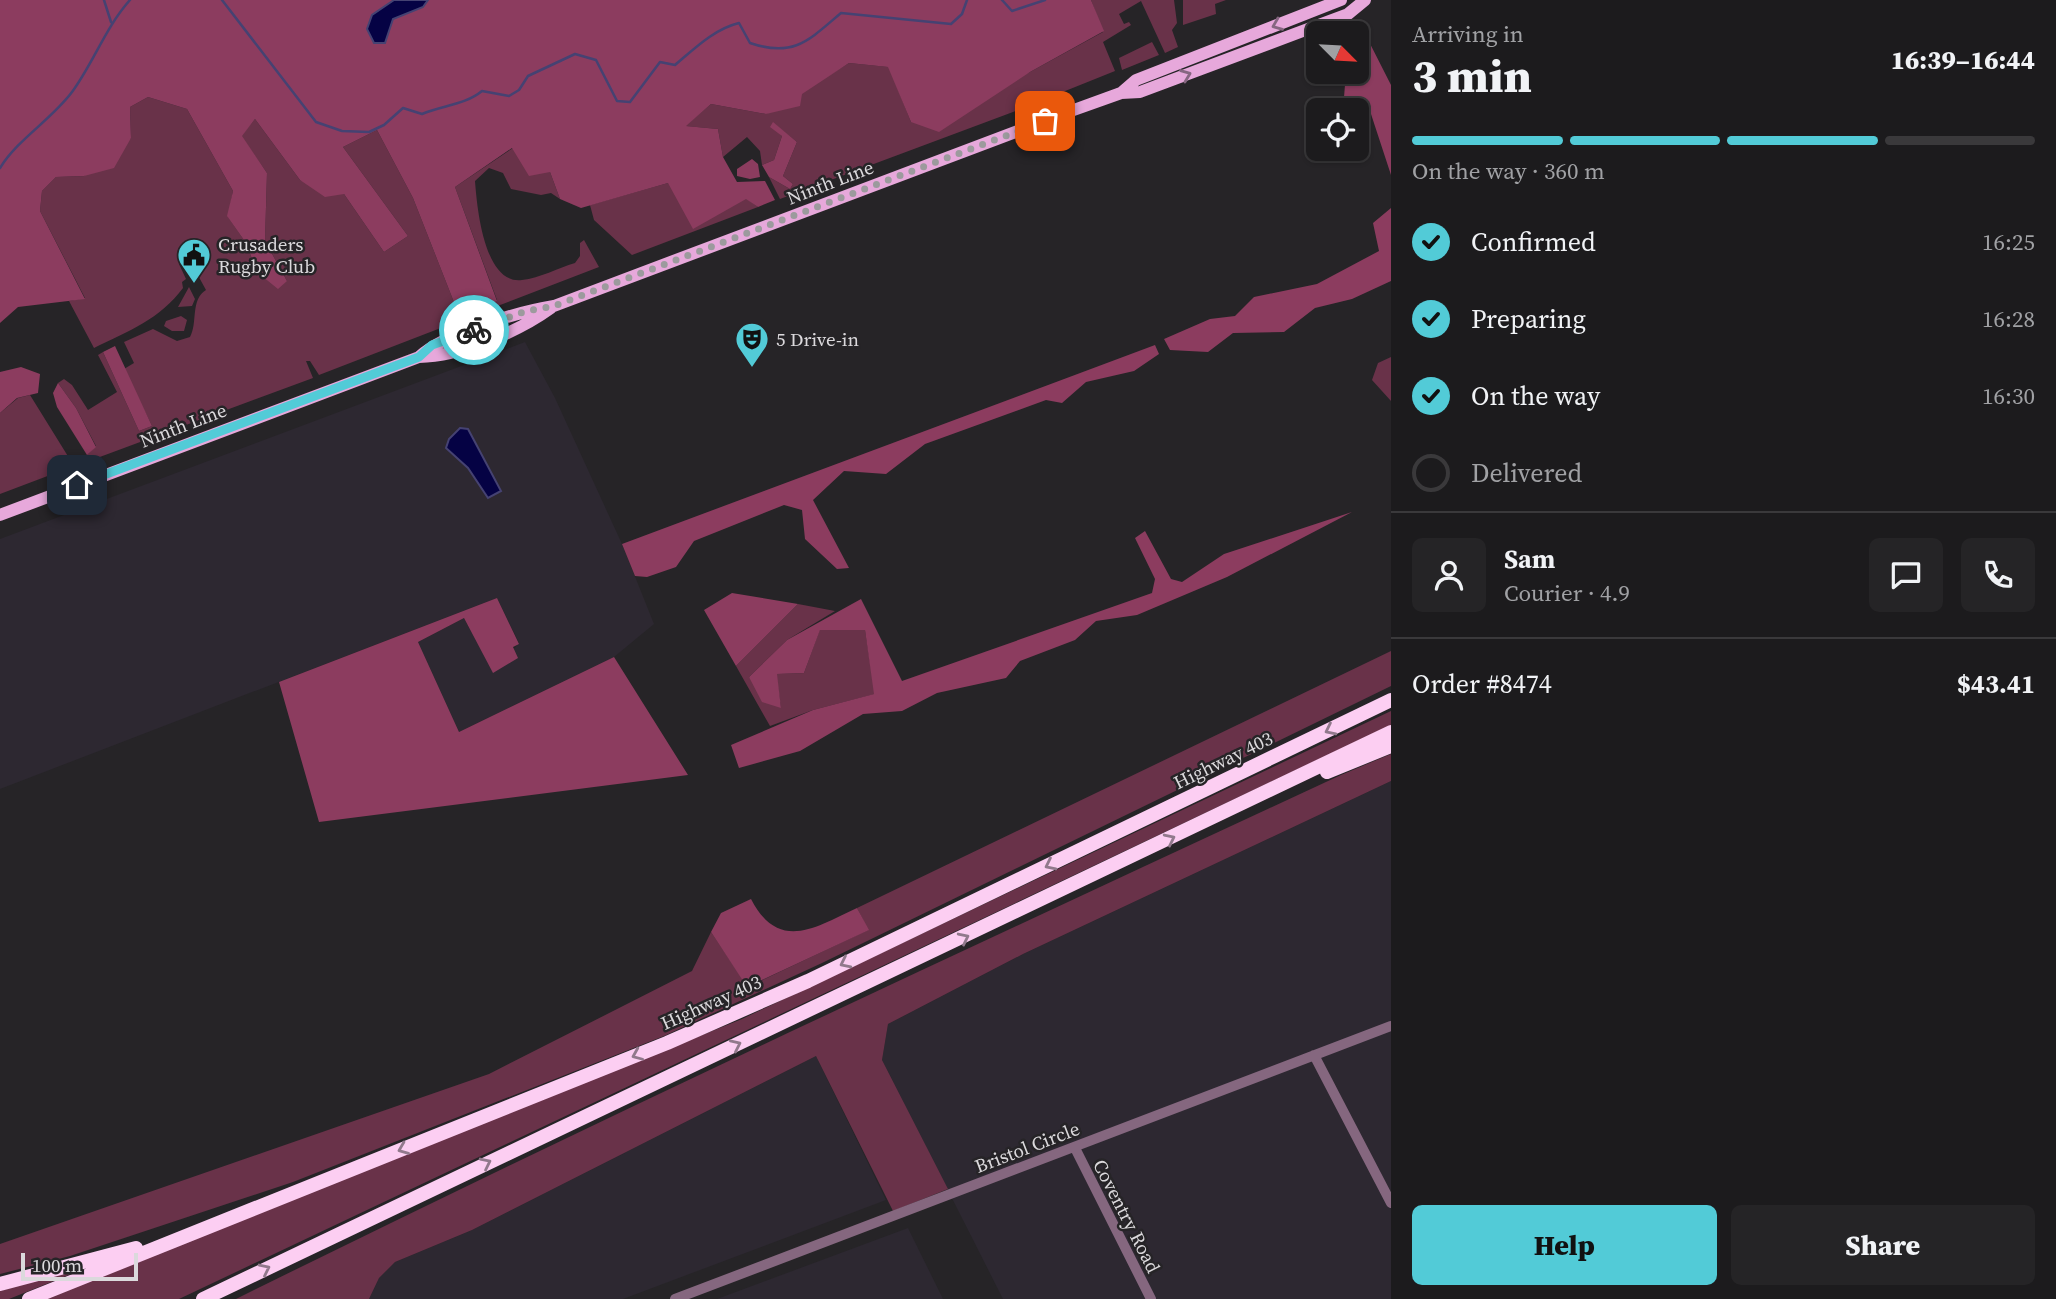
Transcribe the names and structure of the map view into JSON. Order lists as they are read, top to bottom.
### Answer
{
  "streets": {
    "highway": ["Highway 403"],
    "main road": ["Ninth Line"],
    "street": ["Bristol Circle", "Coventry Road"]
  },
  "crossings": [
    ["Bristol Circle", "Coventry Road"]
  ],
  "places": {
    "public building": ["Crusaders Rugby Club"],
    "theatre": ["5 Drive-in"]
  },
  "scale_bar": "100 m",
  "north": "bottom right",
  "page": {
    "heading": ["3 min", "Arriving in", "16:39–16:44"],
    "panel": [
      "Sam",
      "Courier · 4.9",
      "Order #8474",
      "$43.41"
    ],
    "bar": "On the way · 360 m",
    "list": [
      ["Confirmed", "16:25"],
      ["Preparing", "16:28"],
      ["On the way", "16:30"],
      "Delivered"
    ],
    "buttons": ["Help", "Share"],
    "scale": "100 m"
  }
}
